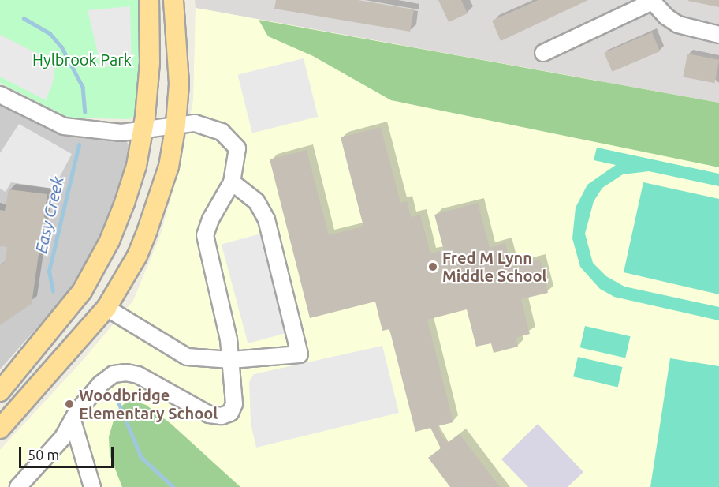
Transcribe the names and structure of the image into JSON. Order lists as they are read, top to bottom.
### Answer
{
  "water": ["Easy Creek"],
  "parks": ["Hylbrook Park"],
  "places": ["Fred M Lynn Middle School", "Woodbridge Elementary School"],
  "scale_bar": "50 m"
}
